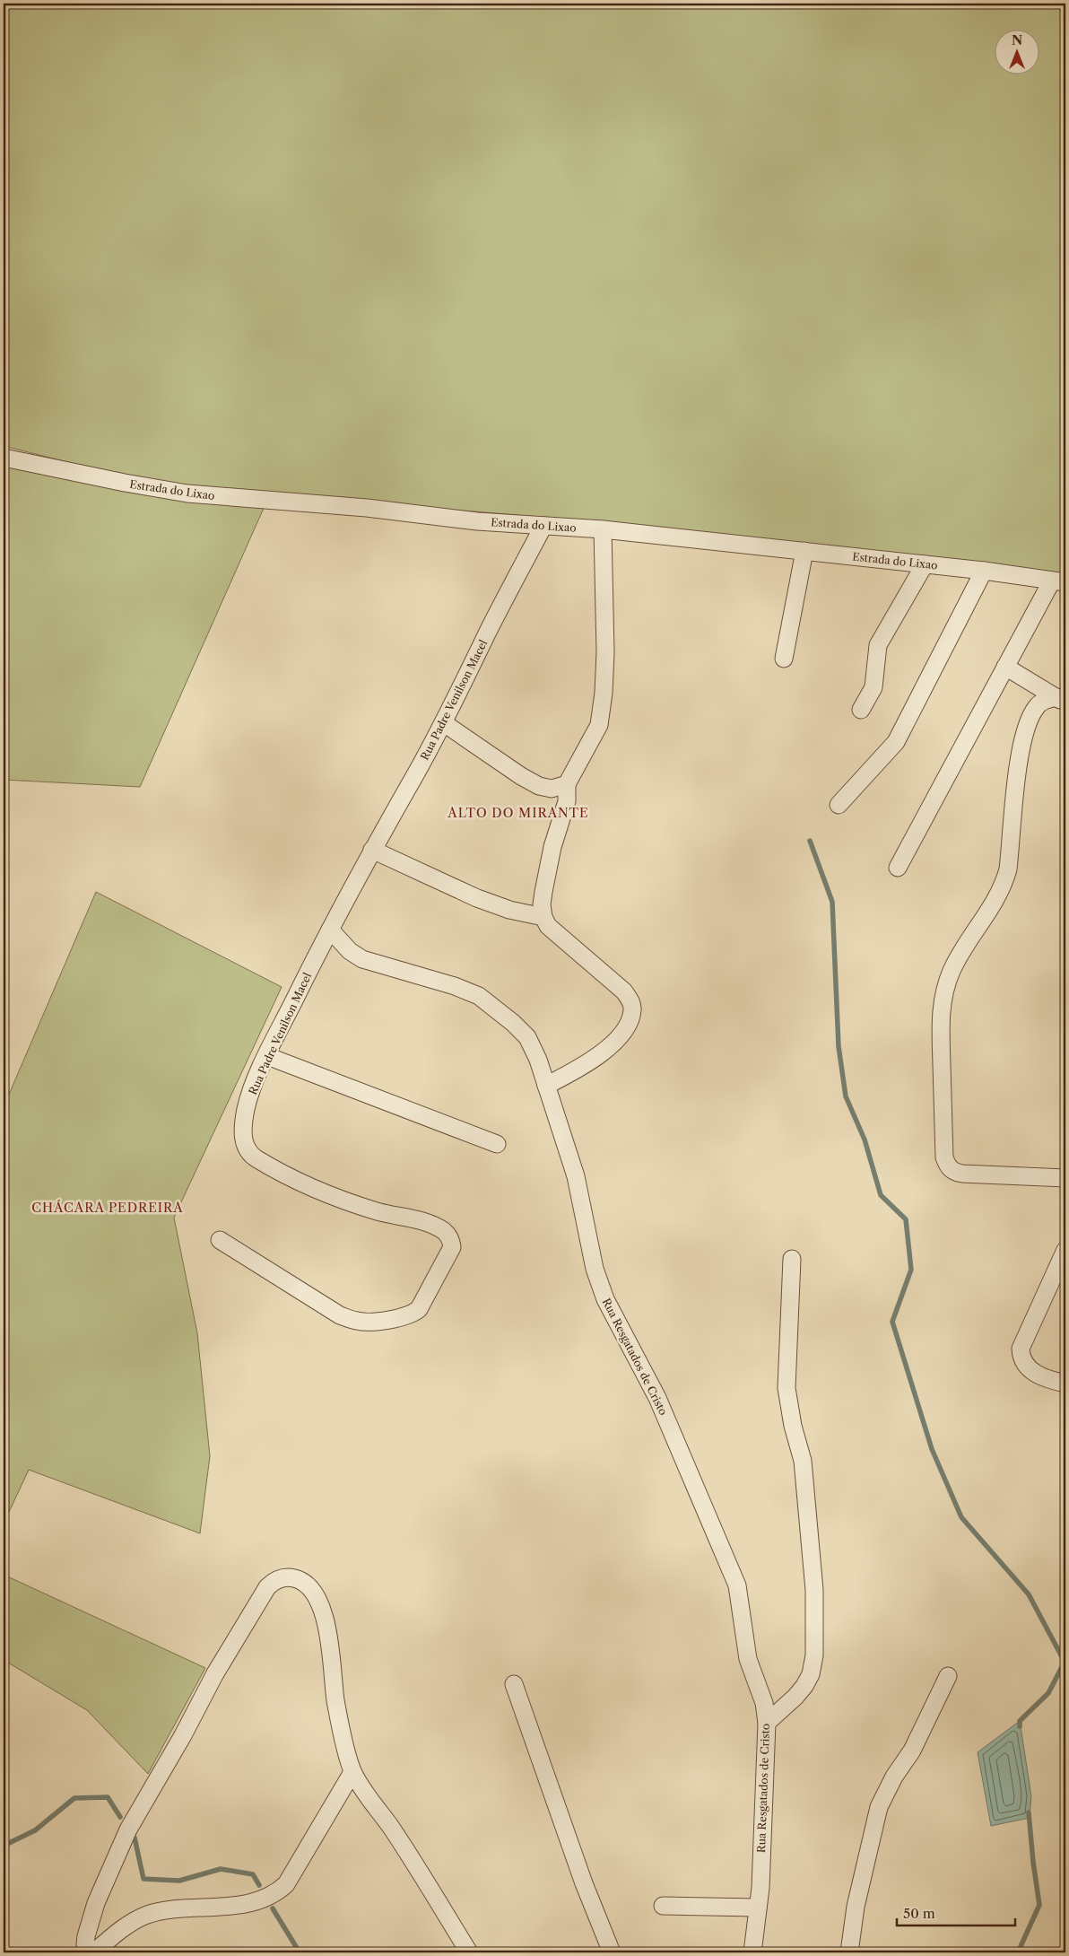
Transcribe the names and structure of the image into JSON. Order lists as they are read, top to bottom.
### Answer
{
  "streets": {
    "street": ["Estrada do Lixao", "Rua Padre Venilson Macel", "Rua Resgatados de Cristo"]
  },
  "crossings": [
    ["Estrada do Lixao", "Rua Padre Venilson Macel"],
    ["Rua Padre Venilson Macel", "Rua Resgatados de Cristo"]
  ],
  "districts": ["ALTO DO MIRANTE", "CHÁCARA PEDREIRA"],
  "scale_bar": "50 m",
  "north": "top"
}
